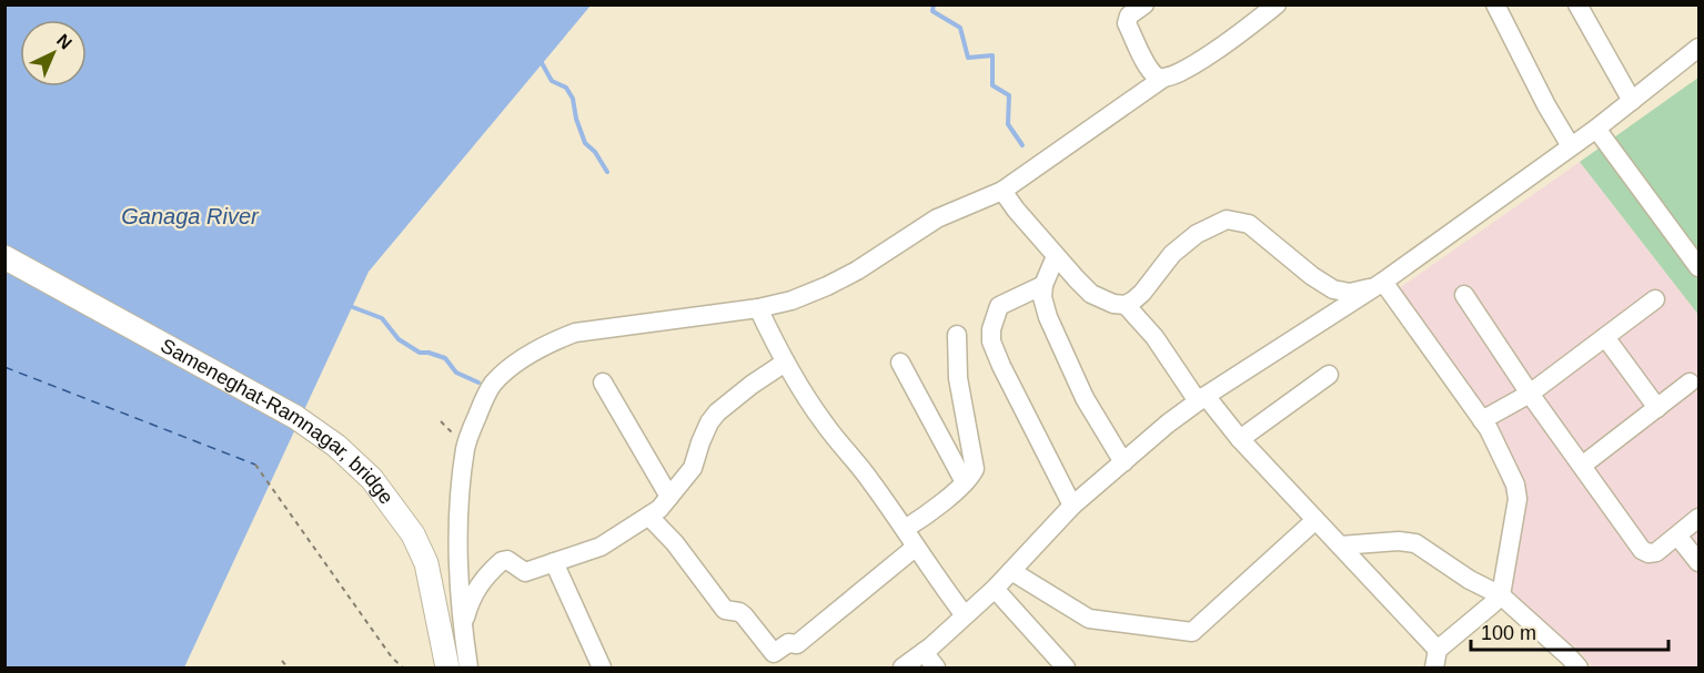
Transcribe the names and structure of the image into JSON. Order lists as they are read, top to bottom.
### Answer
{
  "streets": {
    "main road": ["Sameneghat-Ramnagar, bridge"]
  },
  "water": ["Ganaga River"],
  "scale_bar": "100 m",
  "north": "top right"
}
